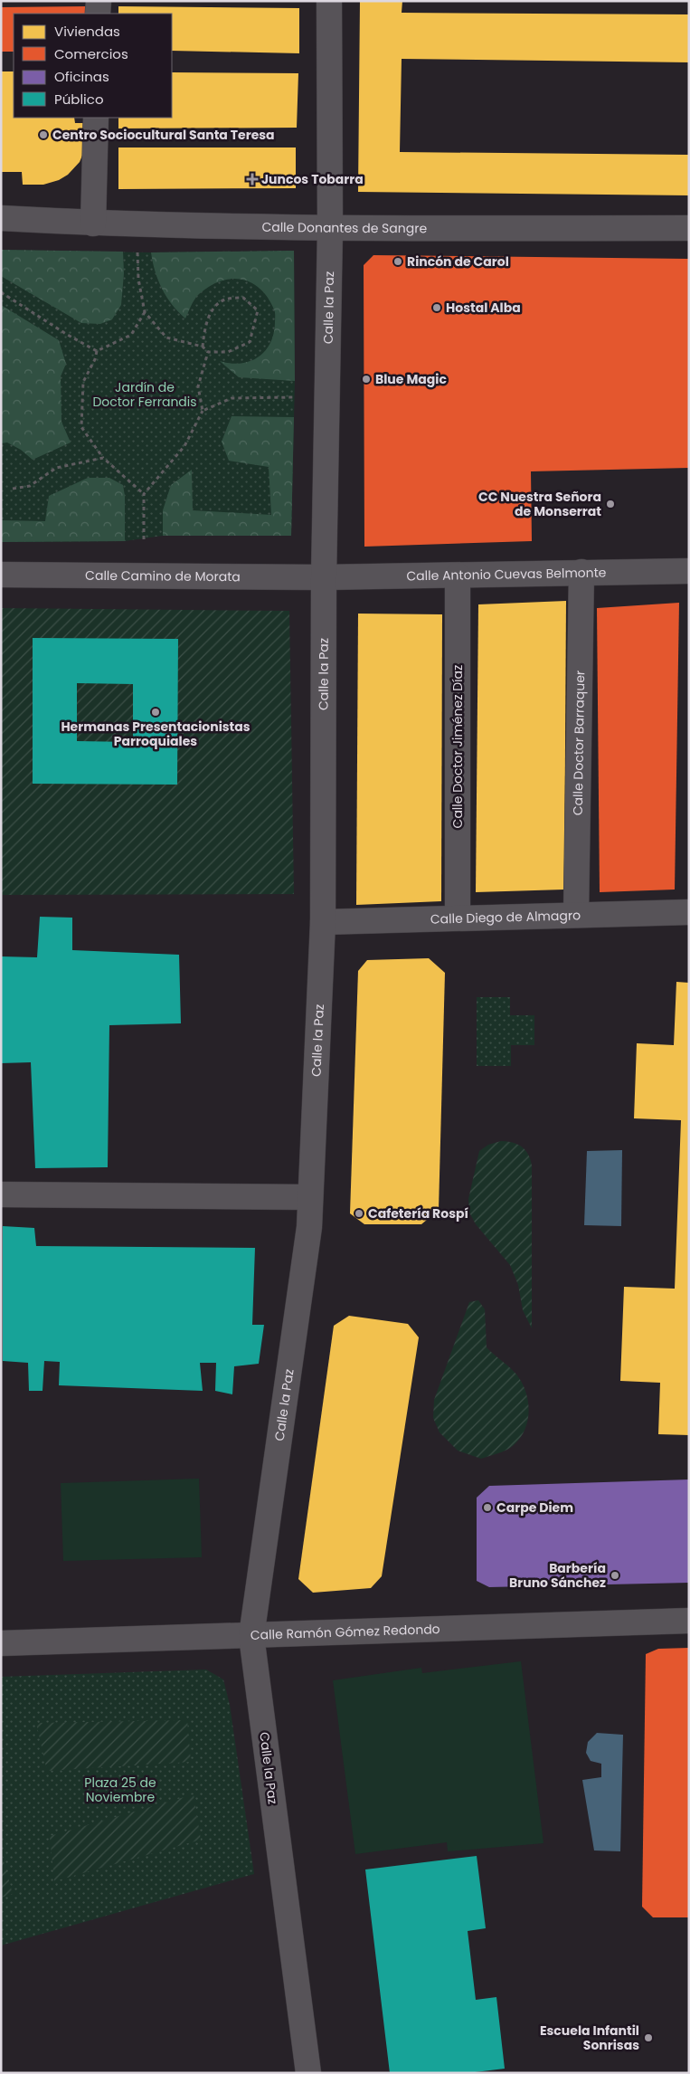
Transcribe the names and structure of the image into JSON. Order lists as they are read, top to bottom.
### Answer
{
  "streets": {
    "street": [
      "Calle Donantes de Sangre",
      "Calle la Paz",
      "Calle Antonio Cuevas Belmonte",
      "Calle Camino de Morata",
      "Calle Doctor Barraquer",
      "Calle Doctor Jiménez Díaz",
      "Calle Diego de Almagro",
      "Calle Ramón Gómez Redondo"
    ]
  },
  "crossings": [
    ["Calle Donantes de Sangre", "Calle la Paz"],
    ["Calle la Paz", "Calle Antonio Cuevas Belmonte"],
    ["Calle la Paz", "Calle Camino de Morata"],
    ["Calle la Paz", "Calle Diego de Almagro"],
    ["Calle la Paz", "Calle Ramón Gómez Redondo"],
    ["Calle Antonio Cuevas Belmonte", "Calle Camino de Morata"],
    ["Calle Antonio Cuevas Belmonte", "Calle Doctor Barraquer"],
    ["Calle Antonio Cuevas Belmonte", "Calle Doctor Jiménez Díaz"],
    ["Calle Doctor Barraquer", "Calle Diego de Almagro"],
    ["Calle Doctor Jiménez Díaz", "Calle Diego de Almagro"]
  ],
  "parks": ["Jardín de Doctor Ferrandis", "Plaza 25 de Noviembre"],
  "places": {
    "other": [
      "Centro Sociocultural Santa Teresa",
      "Rincón de Carol",
      "Hostal Alba",
      "Blue Magic",
      "CC Nuestra Señora de Monserrat",
      "Hermanas Presentacionistas Parroquiales",
      "Cafetería Rospí",
      "Carpe Diem",
      "Barbería Bruno Sánchez",
      "Escuela Infantil Sonrisas"
    ],
    "health": ["Juncos Tobarra"]
  },
  "legend": [
    "Viviendas",
    "Comercios",
    "Oficinas",
    "Público"
  ]
}
